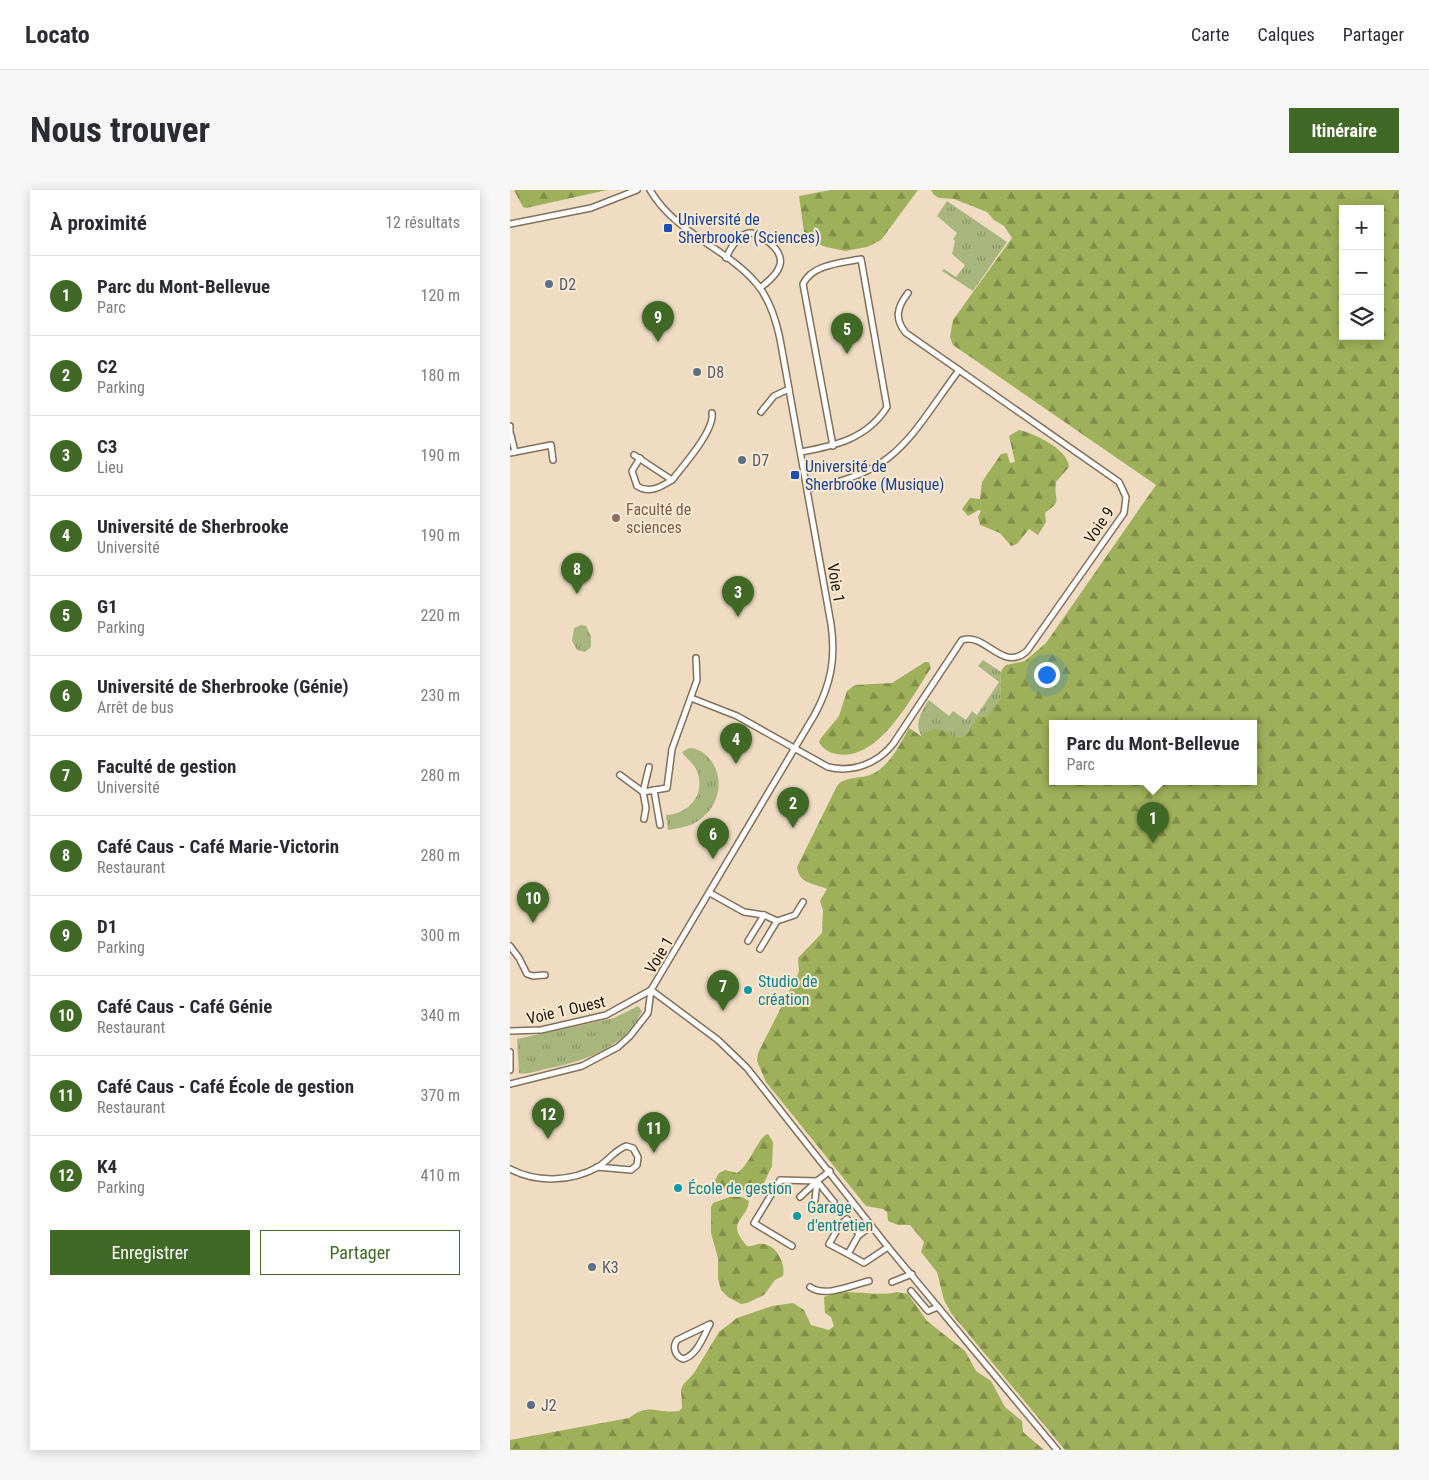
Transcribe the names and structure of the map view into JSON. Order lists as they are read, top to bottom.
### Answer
{
  "streets": {
    "lane": ["Voie 9", "Voie 1", "Voie 1 Ouest"]
  },
  "crossings": [
    ["Voie 9", "Voie 1"],
    ["Voie 1", "Voie 1 Ouest"]
  ],
  "places": {
    "transit": ["Université de Sherbrooke (Sciences)", "Université de Sherbrooke (Musique)"],
    "other": [
      "D2",
      "D8",
      "D7",
      "Faculté de sciences",
      "Studio de création",
      "École de gestion",
      "Garage d'entretien",
      "K3",
      "J2"
    ]
  },
  "page": {
    "header": "Locato",
    "nav": ["Carte", "Calques", "Partager"],
    "buttons": [
      "Itinéraire",
      ["Enregistrer", "Partager"]
    ],
    "title": "Nous trouver",
    "heading": ["À proximité", "12 résultats"],
    "map_buttons": ["+", "−"],
    "list": [
      {
        "mark": "1",
        "name": "Parc du Mont-Bellevue",
        "note": "Parc",
        "value": "120 m"
      },
      {
        "mark": "2",
        "name": "C2",
        "note": "Parking",
        "value": "180 m"
      },
      {
        "mark": "3",
        "name": "C3",
        "note": "Lieu",
        "value": "190 m"
      },
      {
        "mark": "4",
        "name": "Université de Sherbrooke",
        "note": "Université",
        "value": "190 m"
      },
      {
        "mark": "5",
        "name": "G1",
        "note": "Parking",
        "value": "220 m"
      },
      {
        "mark": "6",
        "name": "Université de Sherbrooke (Génie)",
        "note": "Arrêt de bus",
        "value": "230 m"
      },
      {
        "mark": "7",
        "name": "Faculté de gestion",
        "note": "Université",
        "value": "280 m"
      },
      {
        "mark": "8",
        "name": "Café Caus - Café Marie-Victorin",
        "note": "Restaurant",
        "value": "280 m"
      },
      {
        "mark": "9",
        "name": "D1",
        "note": "Parking",
        "value": "300 m"
      },
      {
        "mark": "10",
        "name": "Café Caus - Café Génie",
        "note": "Restaurant",
        "value": "340 m"
      },
      {
        "mark": "11",
        "name": "Café Caus - Café École de gestion",
        "note": "Restaurant",
        "value": "370 m"
      },
      {
        "mark": "12",
        "name": "K4",
        "note": "Parking",
        "value": "410 m"
      }
    ],
    "pins": [
      "9",
      "5",
      "8",
      "3",
      "4",
      "2",
      "1",
      "6",
      "10",
      "7",
      "12",
      "11"
    ],
    "popup": ["Parc du Mont-Bellevue", "Parc"]
  }
}
